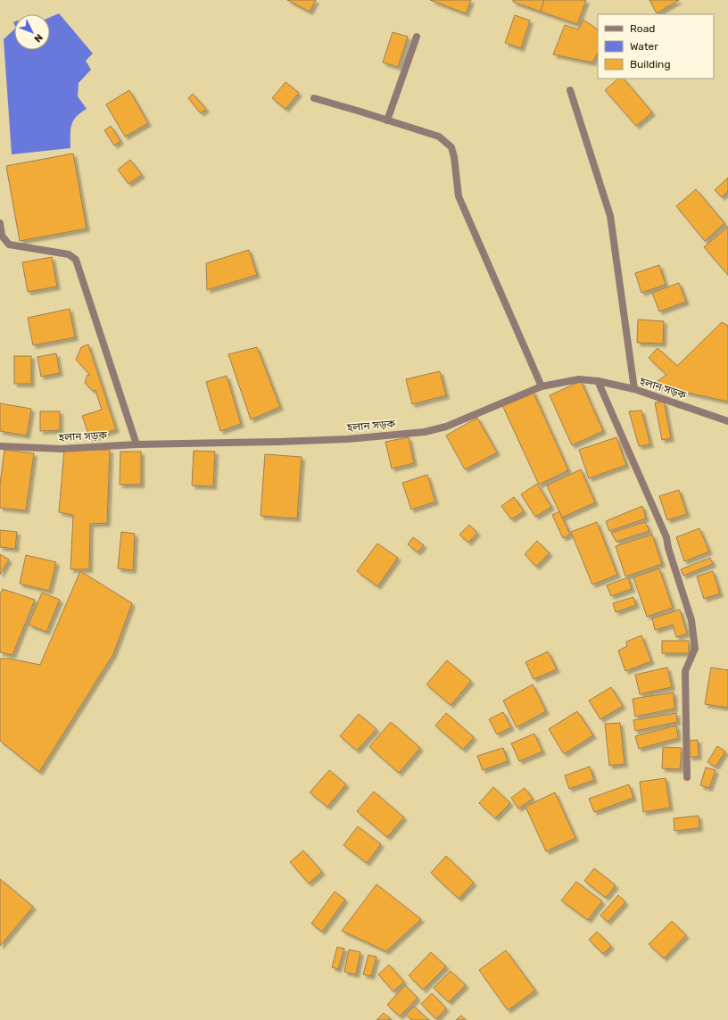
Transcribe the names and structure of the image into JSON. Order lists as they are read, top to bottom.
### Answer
{
  "streets": {
    "street": ["হলান সড়ক"]
  },
  "legend": ["Road", "Water", "Building"],
  "north": "bottom right"
}
